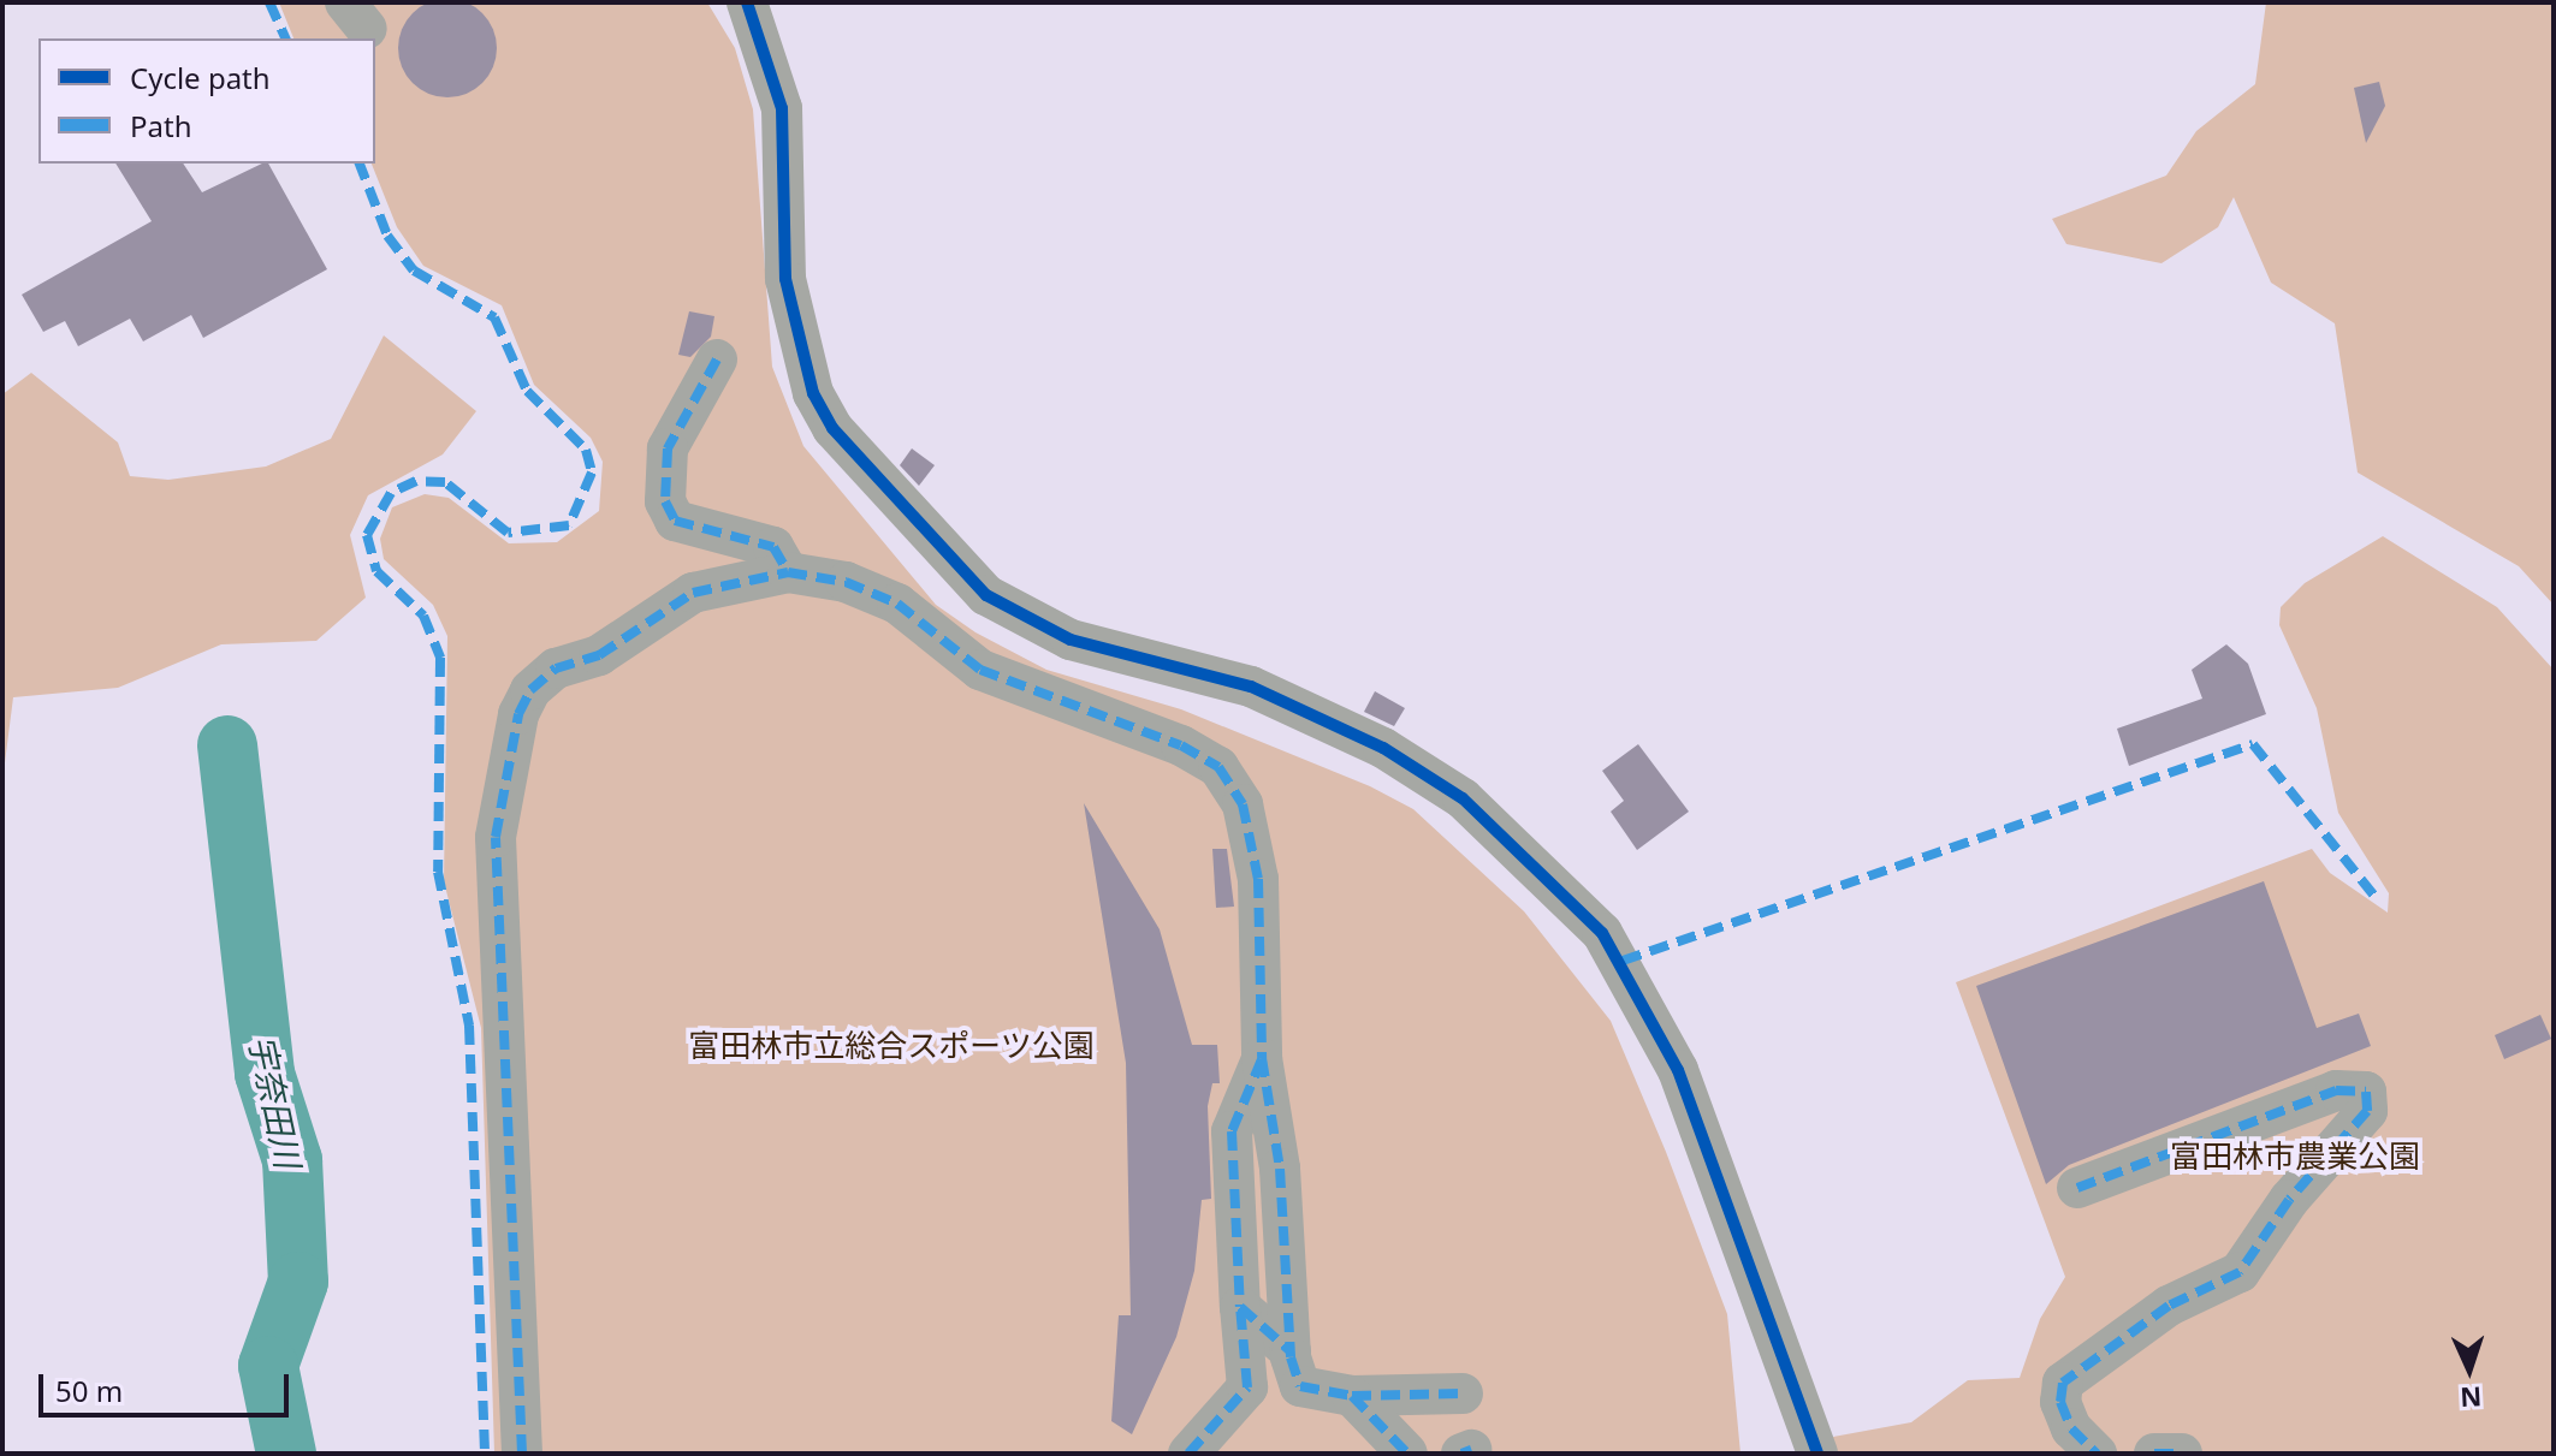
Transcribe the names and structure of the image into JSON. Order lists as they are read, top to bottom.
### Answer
{
  "water": ["宇奈田川"],
  "parks": ["富田林市立総合スポーツ公園", "富田林市農業公園"],
  "legend": ["Cycle path", "Path"],
  "scale_bar": "50 m",
  "north": "bottom"
}
